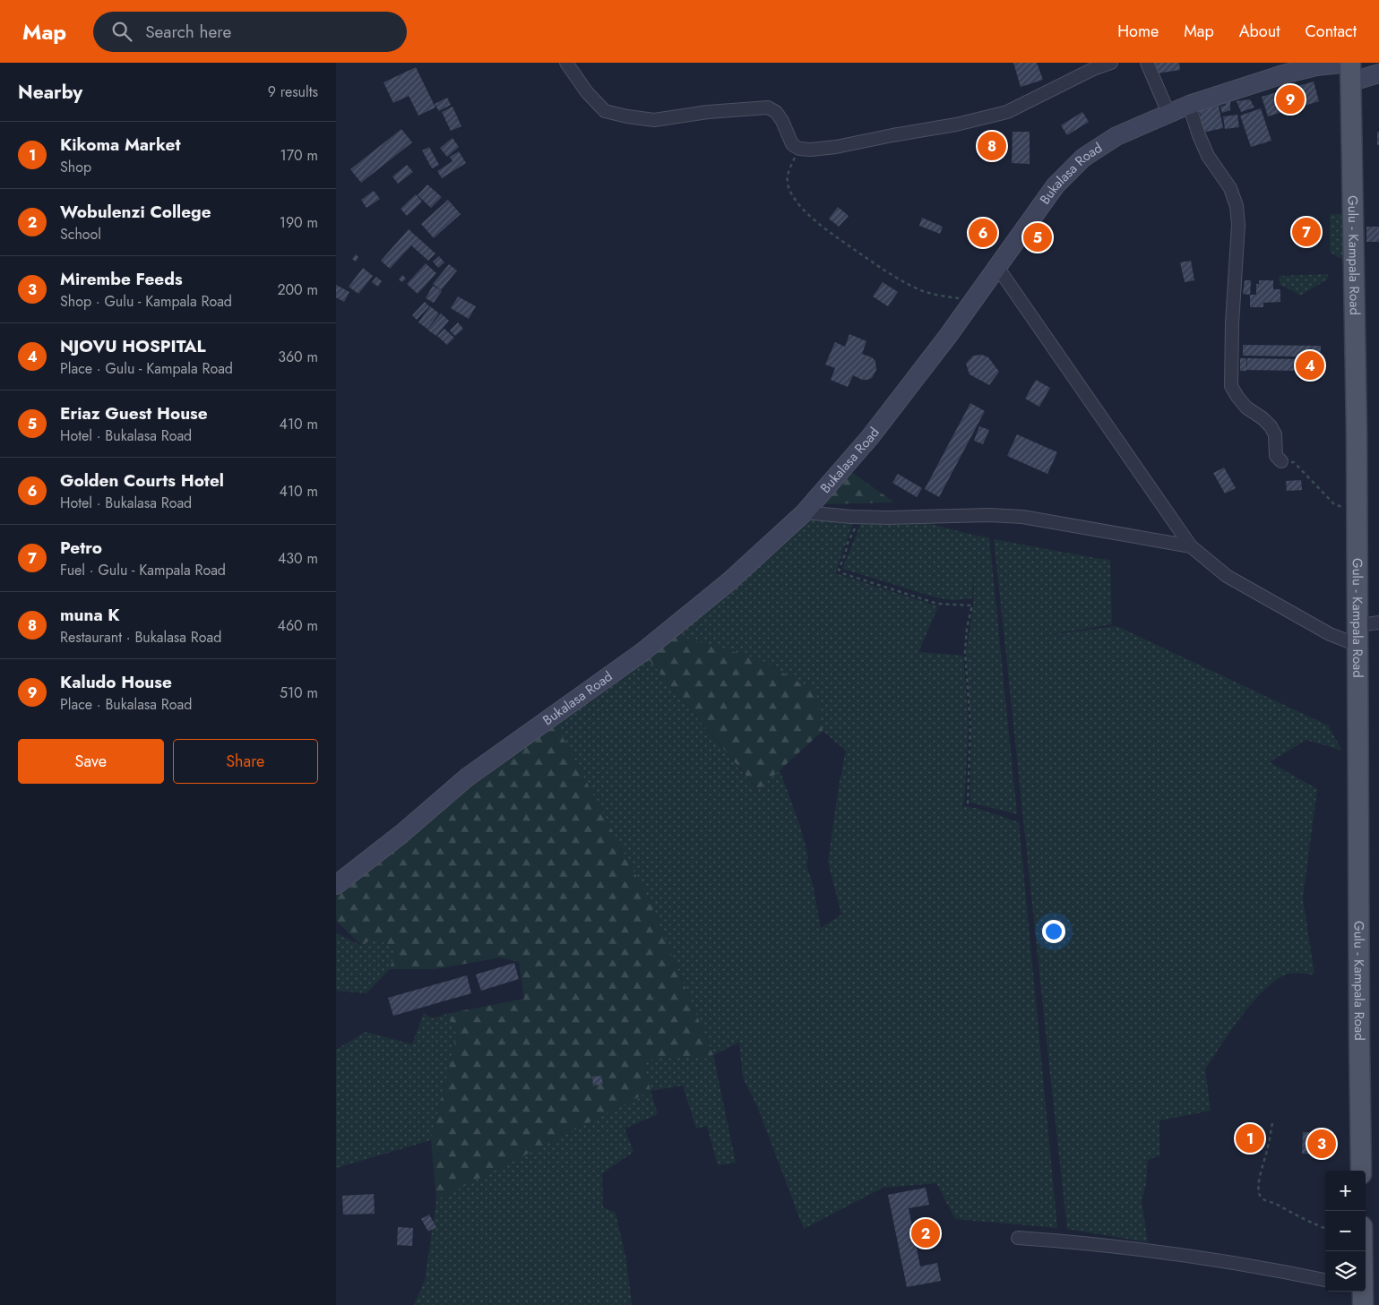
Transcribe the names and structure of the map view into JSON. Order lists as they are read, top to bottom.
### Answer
{
  "streets": {
    "main road": ["Gulu - Kampala Road"],
    "street": ["Bukalasa Road"]
  },
  "crossings": [
    ["Bukalasa Road", "Gulu - Kampala Road"]
  ],
  "page": {
    "header": "Map",
    "search": "Search here",
    "nav": [
      "Home",
      "Map",
      "About",
      "Contact"
    ],
    "heading": ["Nearby", "9 results"],
    "pins": [
      "9",
      "8",
      "7",
      "6",
      "5",
      "4",
      "1",
      "3",
      "2"
    ],
    "list": [
      {
        "mark": "1",
        "name": "Kikoma Market",
        "note": "Shop",
        "value": "170 m"
      },
      {
        "mark": "2",
        "name": "Wobulenzi College",
        "note": "School",
        "value": "190 m"
      },
      {
        "mark": "3",
        "name": "Mirembe Feeds",
        "note": "Shop · Gulu - Kampala Road",
        "value": "200 m"
      },
      {
        "mark": "4",
        "name": "NJOVU HOSPITAL",
        "note": "Place · Gulu - Kampala Road",
        "value": "360 m"
      },
      {
        "mark": "5",
        "name": "Eriaz Guest House",
        "note": "Hotel · Bukalasa Road",
        "value": "410 m"
      },
      {
        "mark": "6",
        "name": "Golden Courts Hotel",
        "note": "Hotel · Bukalasa Road",
        "value": "410 m"
      },
      {
        "mark": "7",
        "name": "Petro",
        "note": "Fuel · Gulu - Kampala Road",
        "value": "430 m"
      },
      {
        "mark": "8",
        "name": "muna K",
        "note": "Restaurant · Bukalasa Road",
        "value": "460 m"
      },
      {
        "mark": "9",
        "name": "Kaludo House",
        "note": "Place · Bukalasa Road",
        "value": "510 m"
      }
    ],
    "buttons": ["Save", "Share"],
    "map_buttons": ["+", "−"]
  }
}
